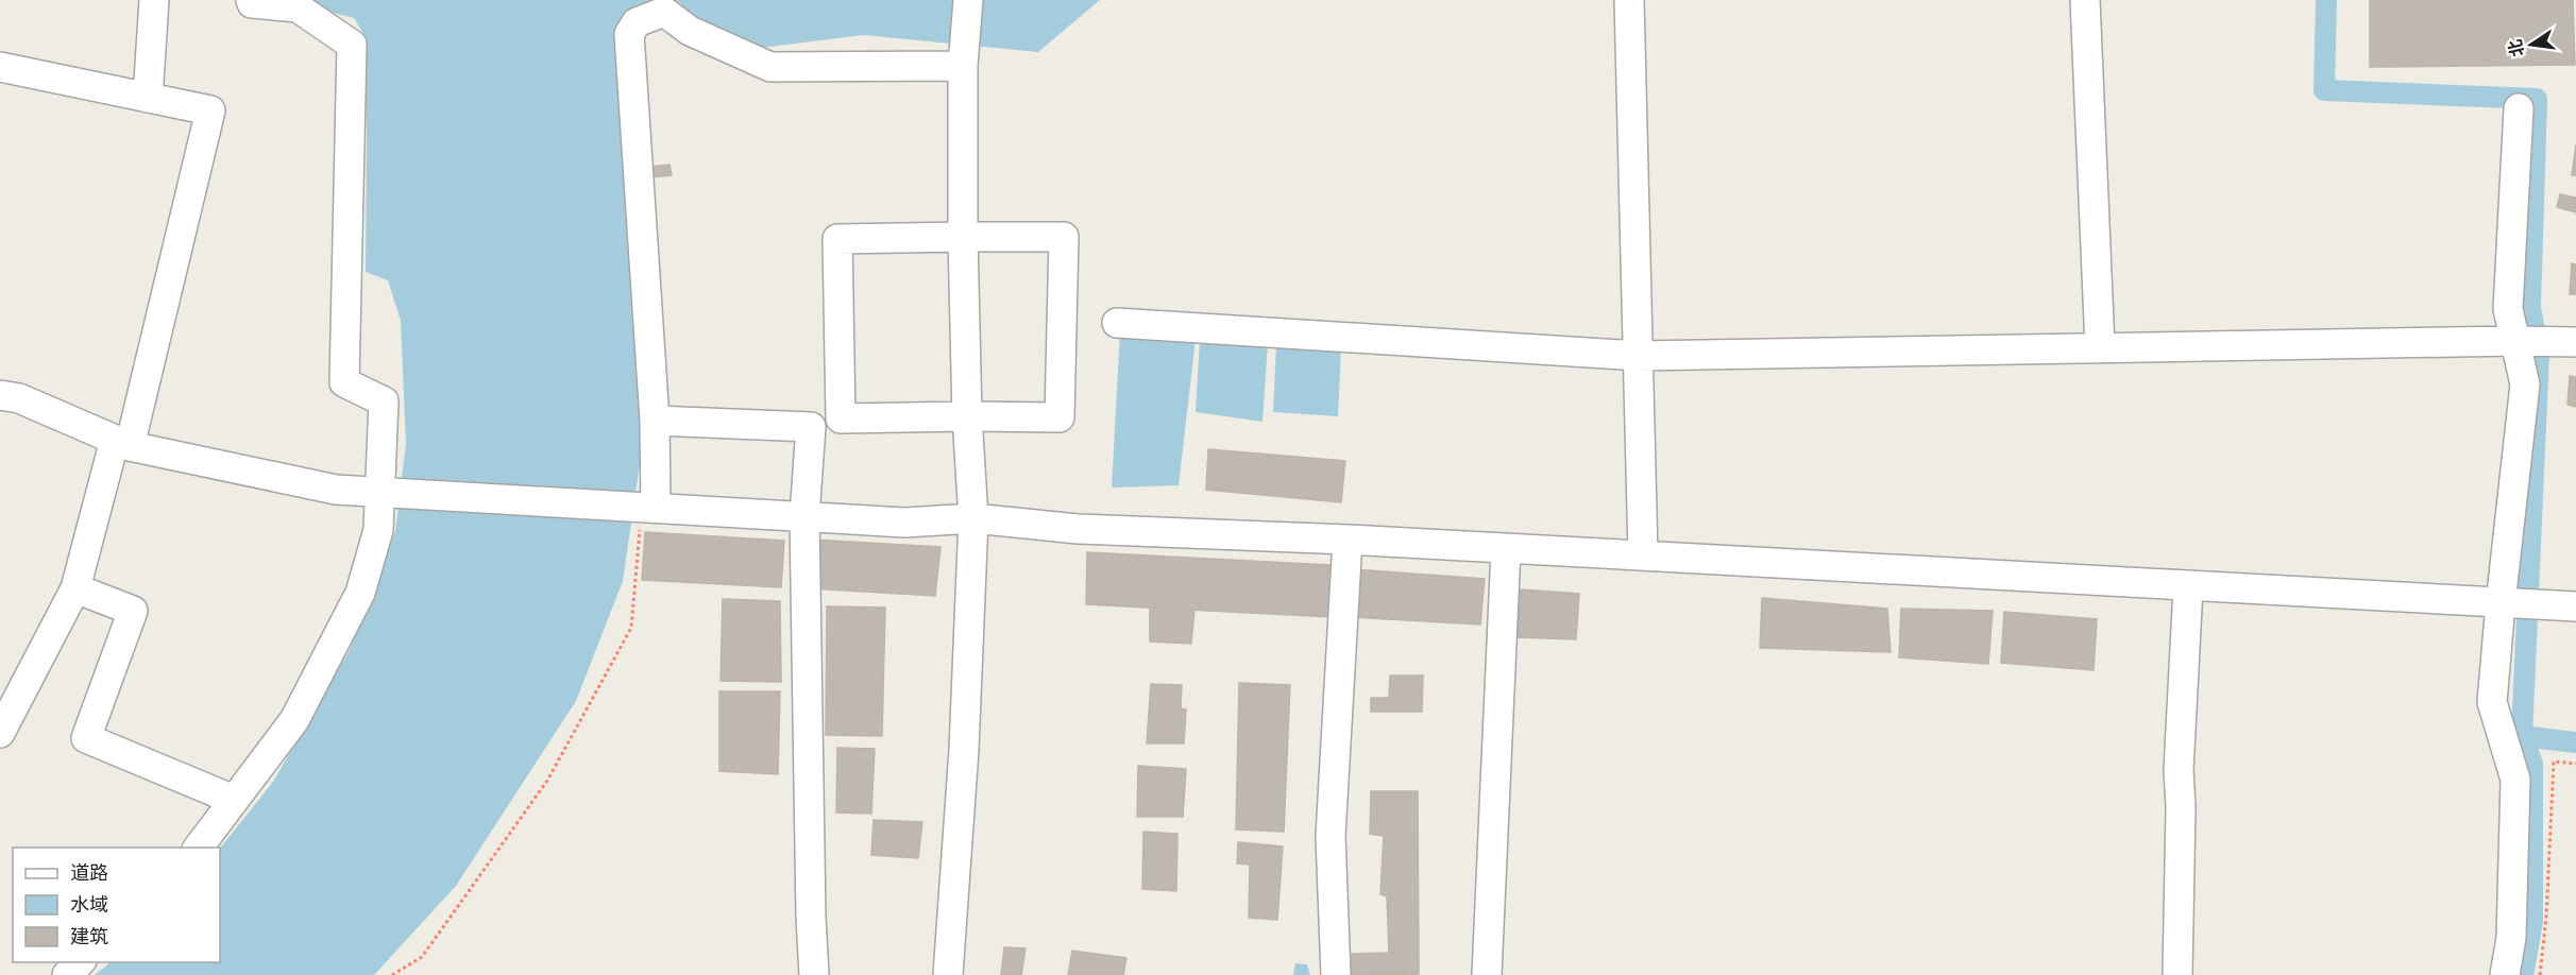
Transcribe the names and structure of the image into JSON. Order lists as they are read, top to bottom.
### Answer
{
  "legend": ["道路", "水域", "建筑"],
  "north": "left"
}
